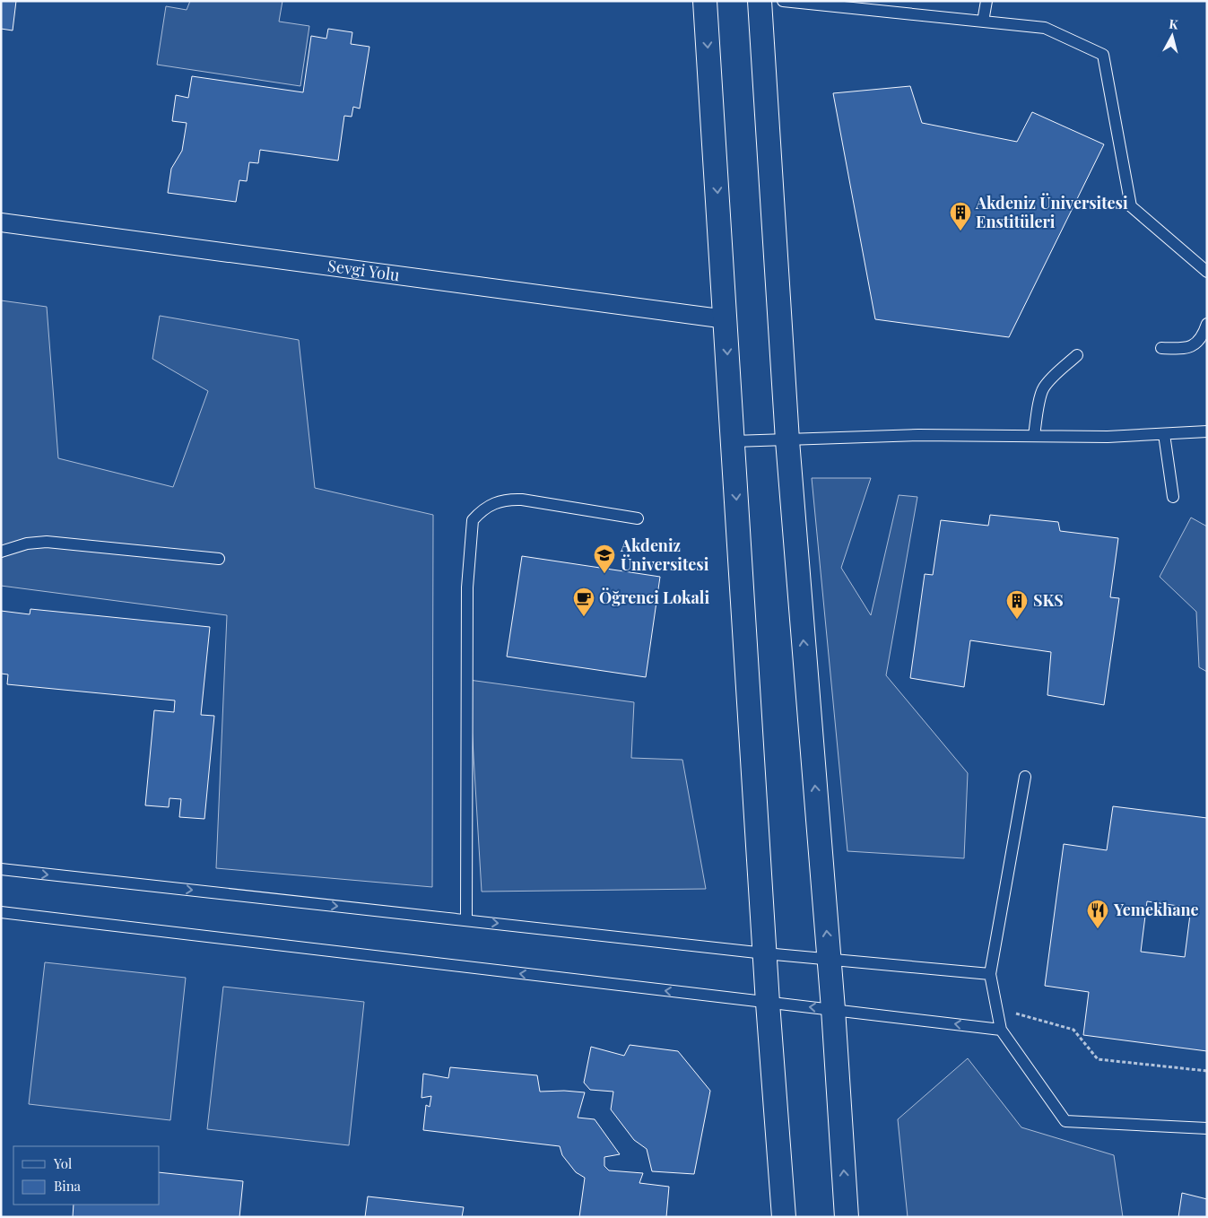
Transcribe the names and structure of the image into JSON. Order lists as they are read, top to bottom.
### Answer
{
  "streets": {
    "street": ["Sevgi Yolu"]
  },
  "places": {
    "building": ["Akdeniz Üniversitesi Enstitüleri", "SKS"],
    "school or university": ["Akdeniz Üniversitesi"],
    "cafe": ["Öğrenci Lokali"],
    "restaurant": ["Yemekhane"]
  },
  "legend": ["Yol", "Bina"],
  "north": "top"
}
